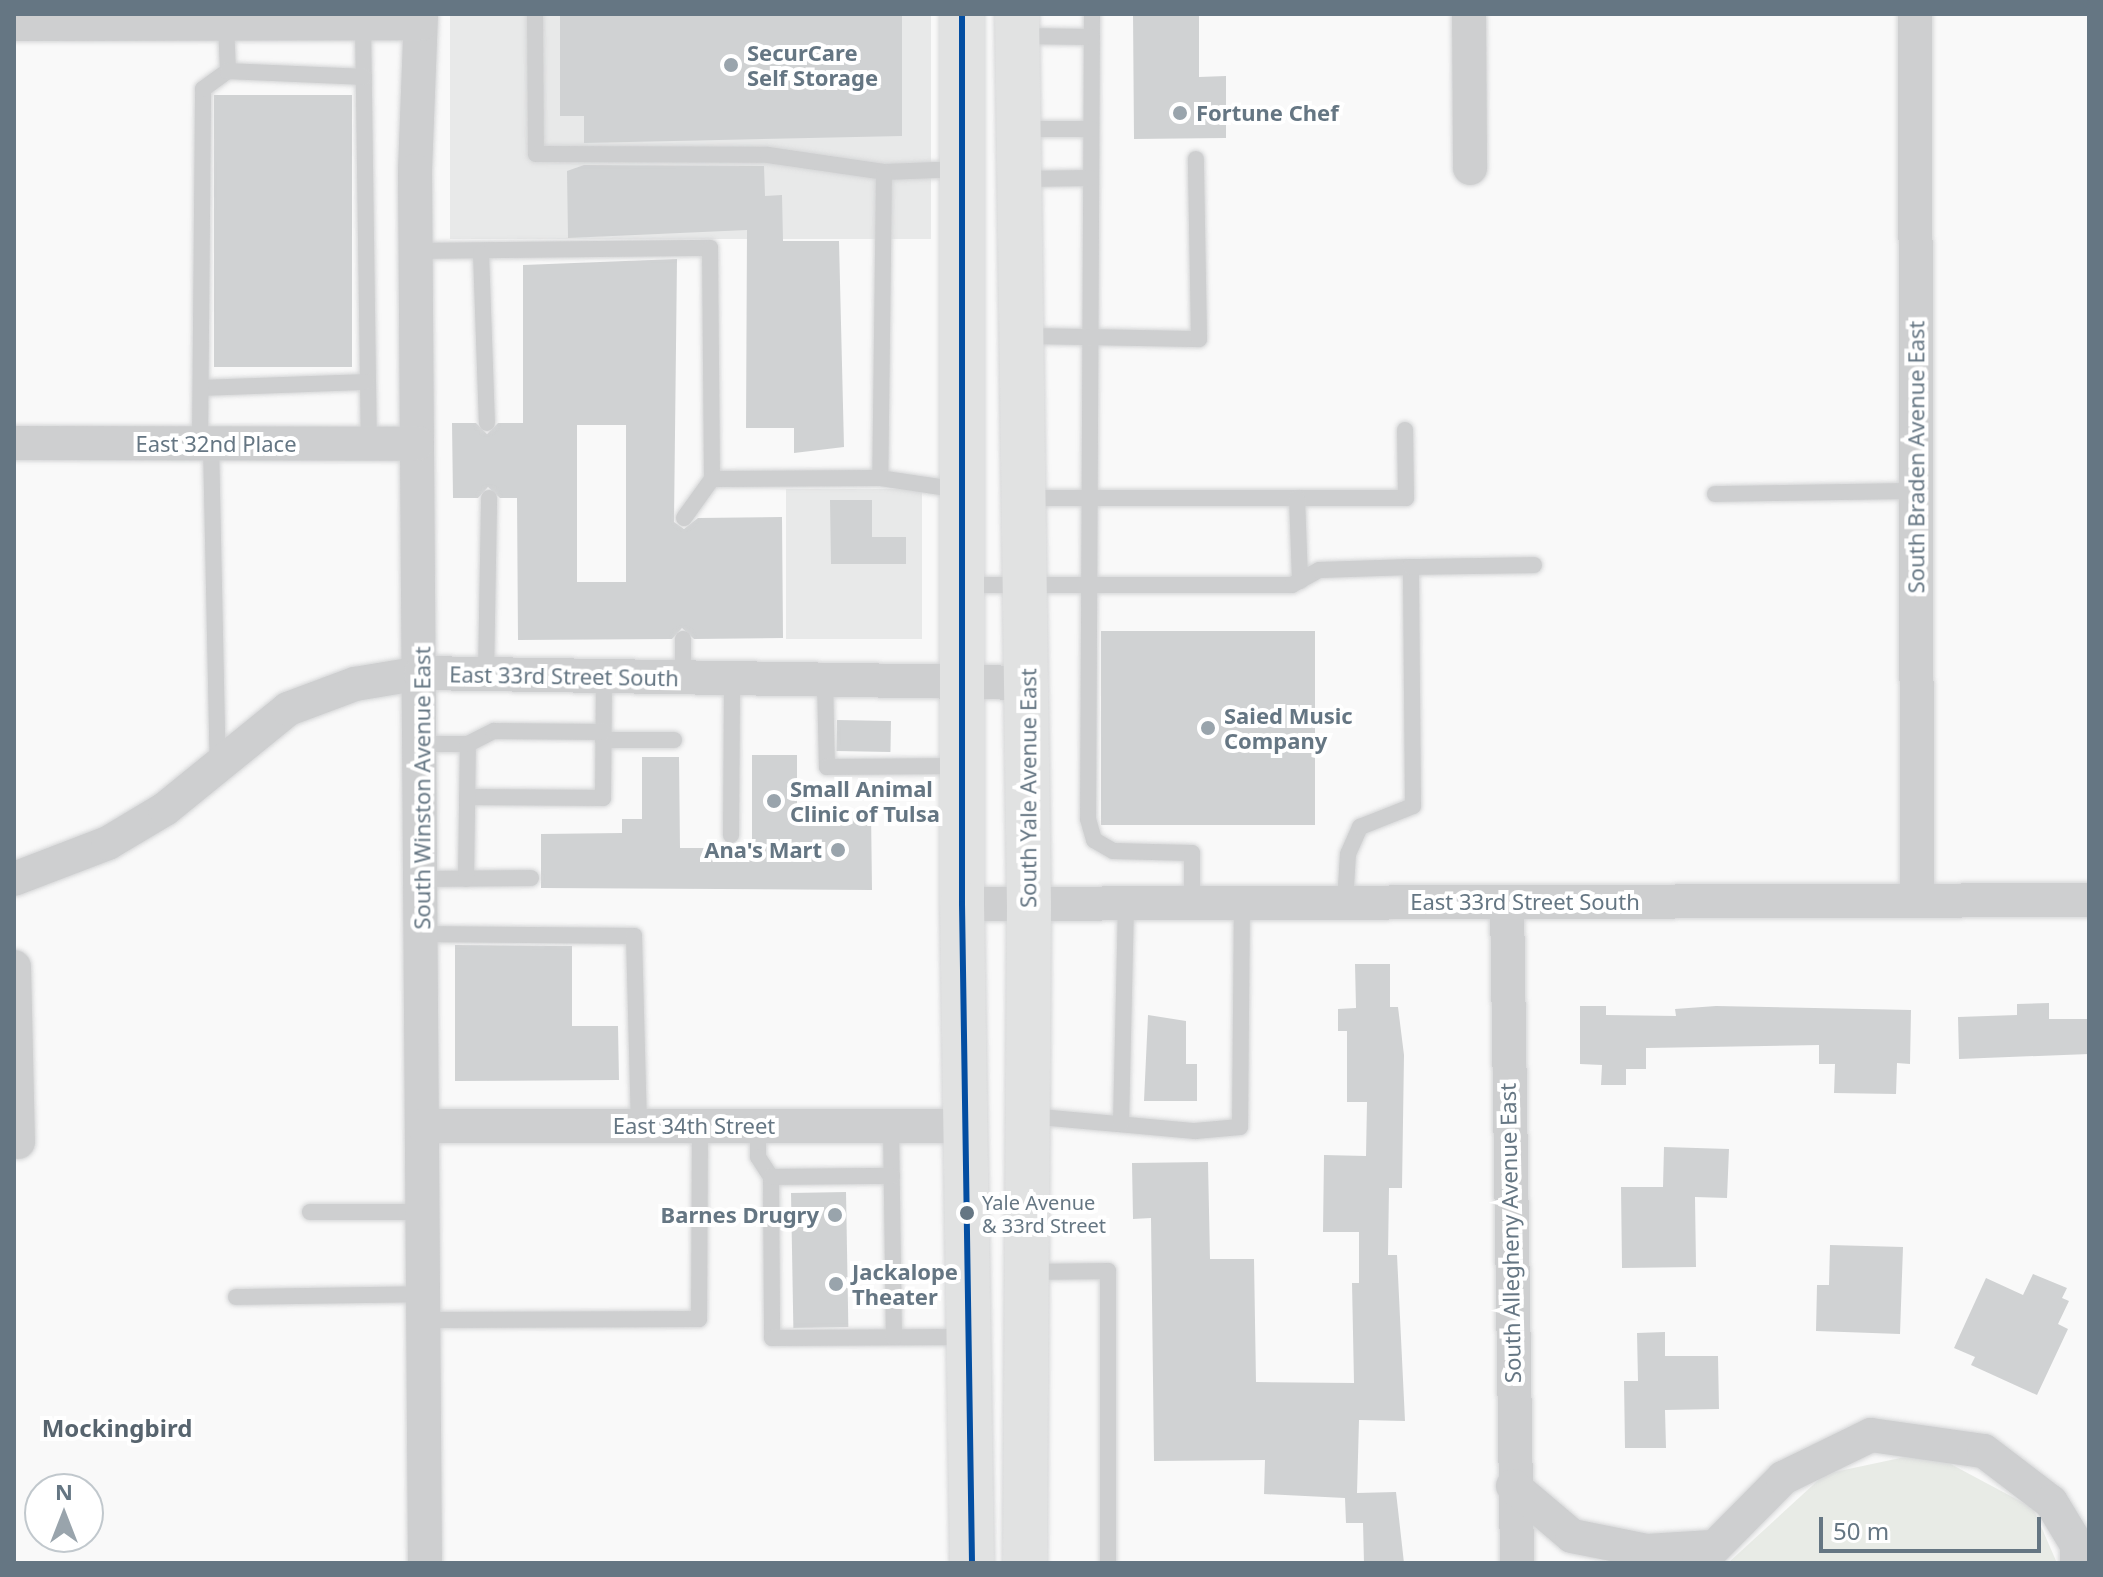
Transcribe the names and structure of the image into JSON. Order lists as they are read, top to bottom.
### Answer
{
  "streets": {
    "main road": ["South Yale Avenue East"],
    "street": [
      "East 32nd Place",
      "South Braden Avenue East",
      "East 33rd Street South",
      "South Winston Avenue East",
      "East 34th Street",
      "South Allegheny Avenue East"
    ]
  },
  "crossings": [
    ["East 32nd Place", "South Winston Avenue East"],
    ["South Braden Avenue East", "East 33rd Street South"],
    ["East 33rd Street South", "South Winston Avenue East"],
    ["East 33rd Street South", "South Yale Avenue East"],
    ["East 33rd Street South", "South Allegheny Avenue East"],
    ["South Winston Avenue East", "East 34th Street"]
  ],
  "districts": ["Mockingbird"],
  "places": [
    "SecurCare Self Storage",
    "Fortune Chef",
    "Saied Music Company",
    "Small Animal Clinic of Tulsa",
    "Ana's Mart",
    "Yale Avenue & 33rd Street",
    "Barnes Drugry",
    "Jackalope Theater"
  ],
  "scale_bar": "50 m",
  "north": "top"
}
